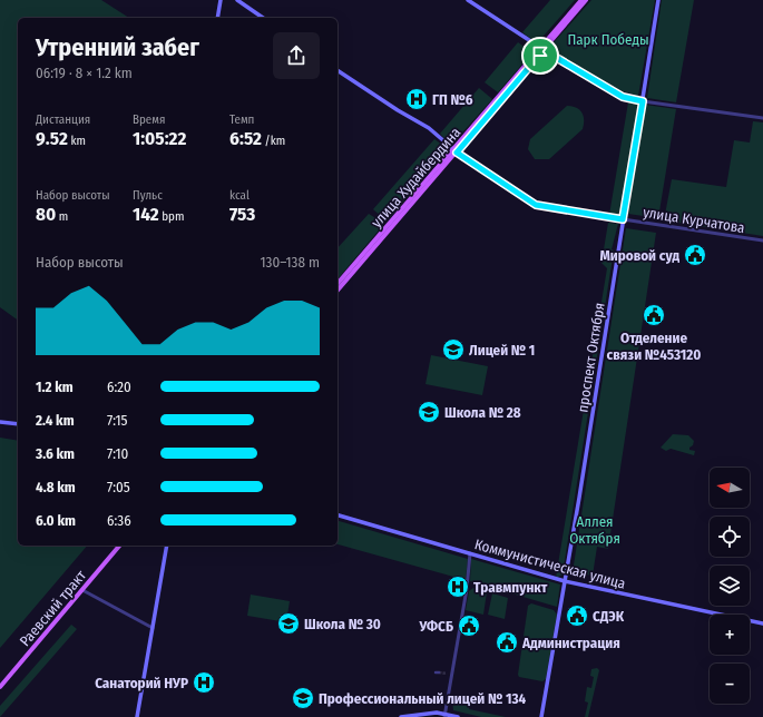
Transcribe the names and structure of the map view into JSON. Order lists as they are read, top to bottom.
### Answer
{
  "streets": {
    "main road": [
      "улица Худайбердина",
      "улица Курчатова",
      "проспект Октября",
      "Коммунистическая улица",
      "Раевский тракт"
    ]
  },
  "crossings": [
    ["улица Худайбердина", "улица Курчатова"],
    ["улица Курчатова", "проспект Октября"],
    ["проспект Октября", "Коммунистическая улица"]
  ],
  "parks": ["Парк Победы", "Аллея Октября"],
  "places": {
    "hospital": ["ГП №6", "Травмпункт", "Санаторий НУР"],
    "public building": [
      "Мировой суд",
      "Отделение связи №453120",
      "СДЭК",
      "УФСБ",
      "Администрация"
    ],
    "school or university": [
      "Лицей № 1",
      "Школа № 28",
      "Школа № 30",
      "Профессиональный лицей № 134"
    ]
  },
  "north": "left",
  "page": {
    "heading": ["Утренний забег", "06:19 · 8 × 1.2 km"],
    "stats": [
      ["Дистанция", "9.52 km"],
      ["Время", "1:05:22"],
      ["Темп", "6:52 /km"],
      ["Набор высоты", "80 m"],
      ["Пульс", "142 bpm"],
      ["kcal", "753"]
    ],
    "chart": ["Набор высоты", "130–138 m"],
    "list": [
      {
        "name": "1.2 km",
        "note": "6:20"
      },
      {
        "name": "2.4 km",
        "note": "7:15"
      },
      {
        "name": "3.6 km",
        "note": "7:10"
      },
      {
        "name": "4.8 km",
        "note": "7:05"
      },
      {
        "name": "6.0 km",
        "note": "6:36"
      }
    ],
    "map_buttons": ["+", "−"]
  }
}
